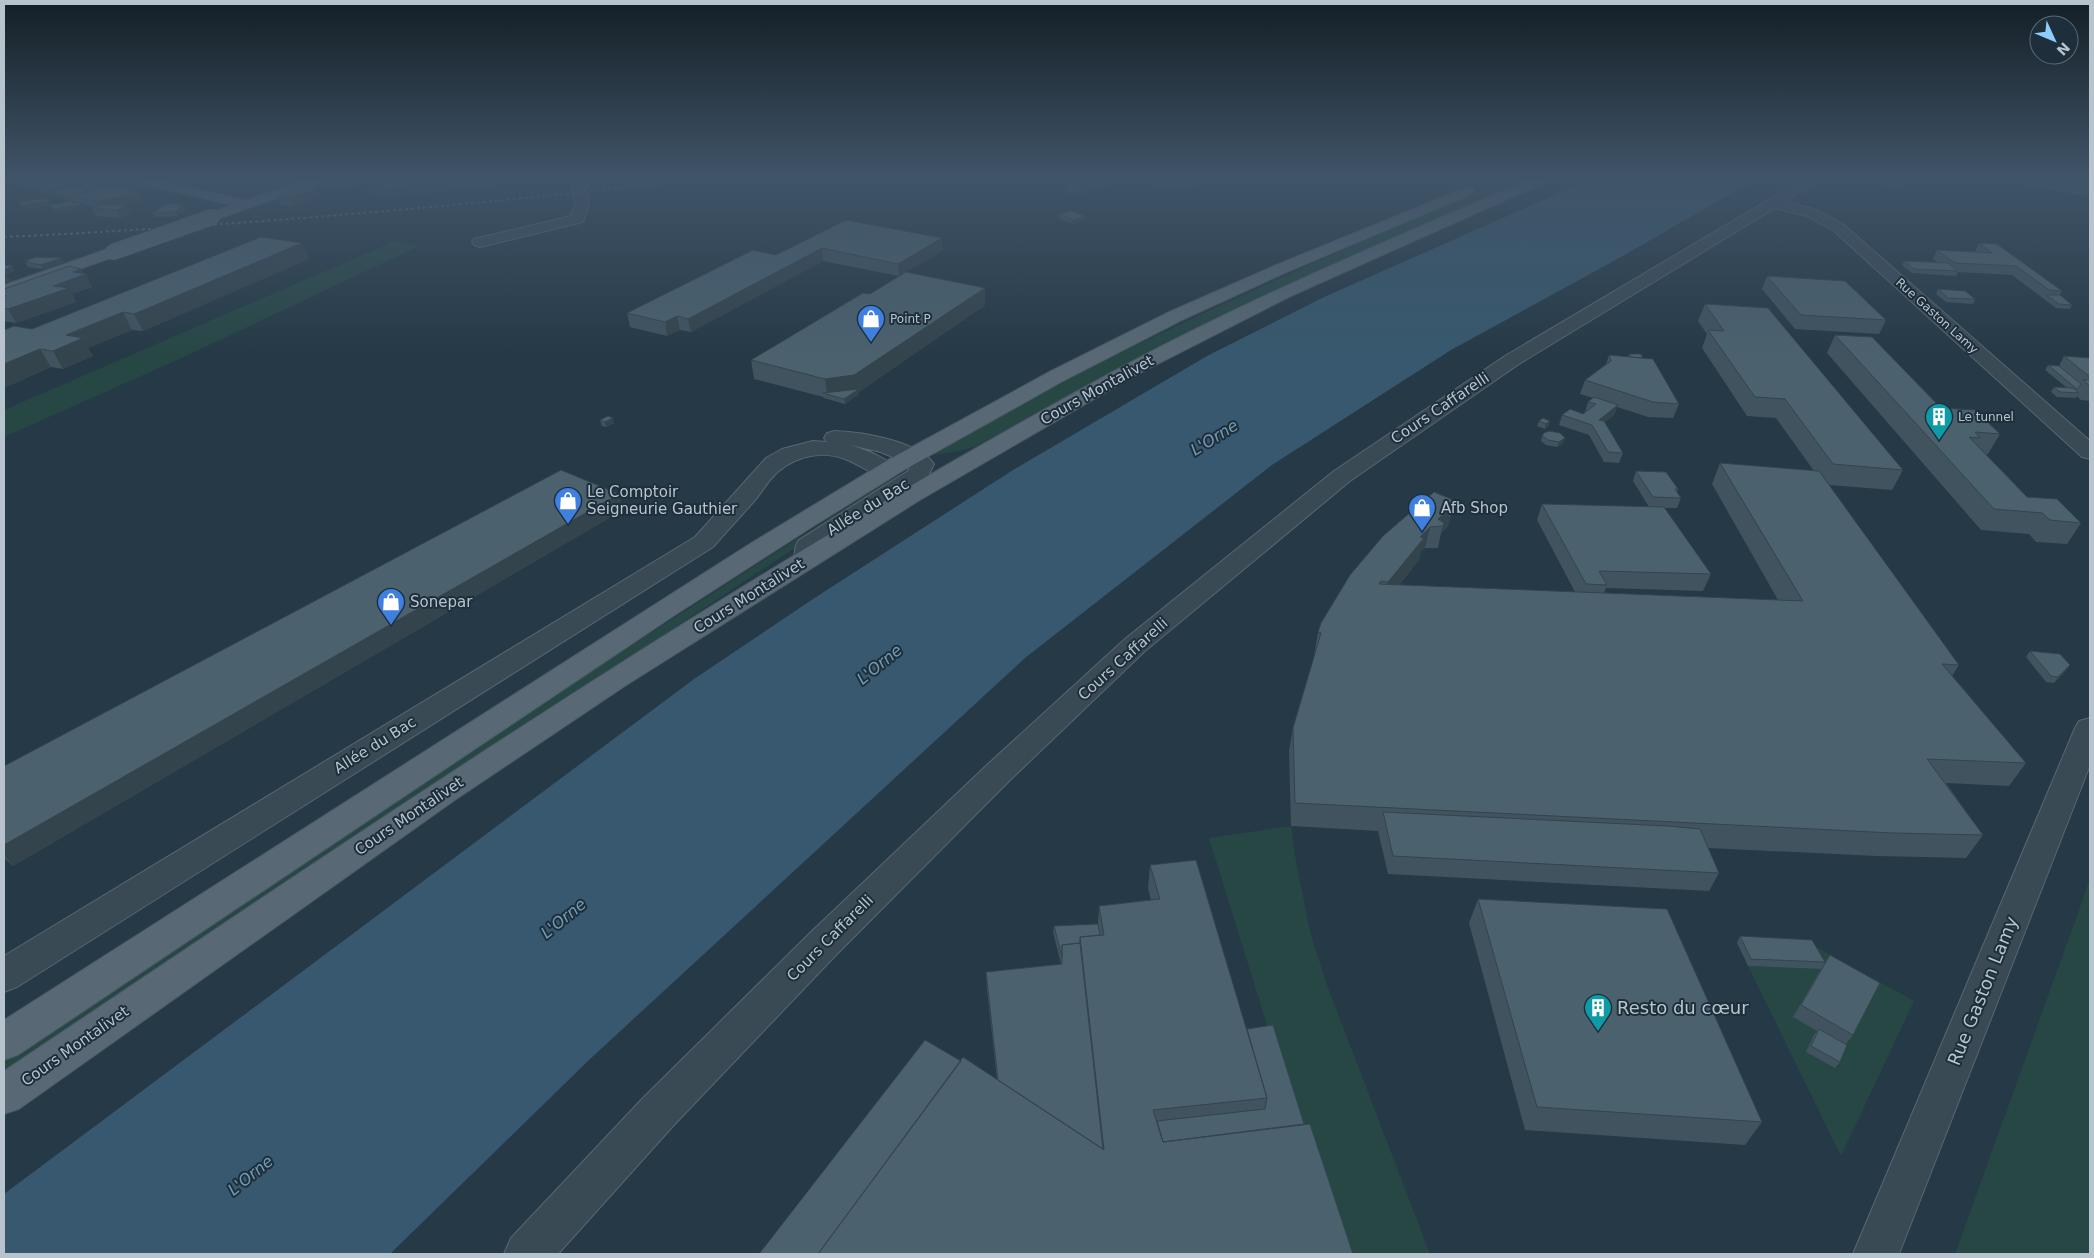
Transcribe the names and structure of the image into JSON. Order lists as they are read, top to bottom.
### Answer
{
  "streets": {
    "main road": ["Cours Montalivet"],
    "street": ["Rue Gaston Lamy", "Cours Caffarelli", "Allée du Bac"]
  },
  "crossings": [
    ["Cours Montalivet", "Allée du Bac"]
  ],
  "water": ["L'Orne"],
  "places": {
    "shop": [
      "Point P",
      "Le Comptoir Seigneurie Gauthier",
      "Afb Shop",
      "Sonepar"
    ],
    "building": ["Le tunnel", "Resto du cœur"]
  },
  "north": "bottom right"
}
